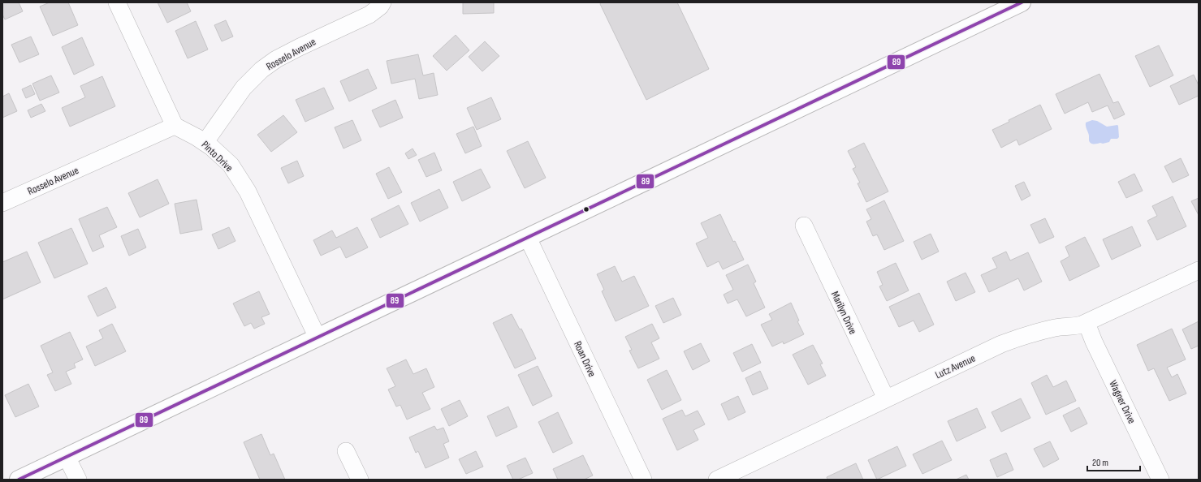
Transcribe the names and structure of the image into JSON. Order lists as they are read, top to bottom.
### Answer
{
  "streets": {
    "street": [
      "Rosselo Avenue",
      "Pinto Drive",
      "Marilyn Drive",
      "Roan Drive",
      "Lutz Avenue",
      "Wagner Drive"
    ]
  },
  "crossings": [
    ["Rosselo Avenue", "Pinto Drive"],
    ["Marilyn Drive", "Lutz Avenue"],
    ["Lutz Avenue", "Wagner Drive"]
  ],
  "lines": ["transit line 89"],
  "scale_bar": "20 m"
}
